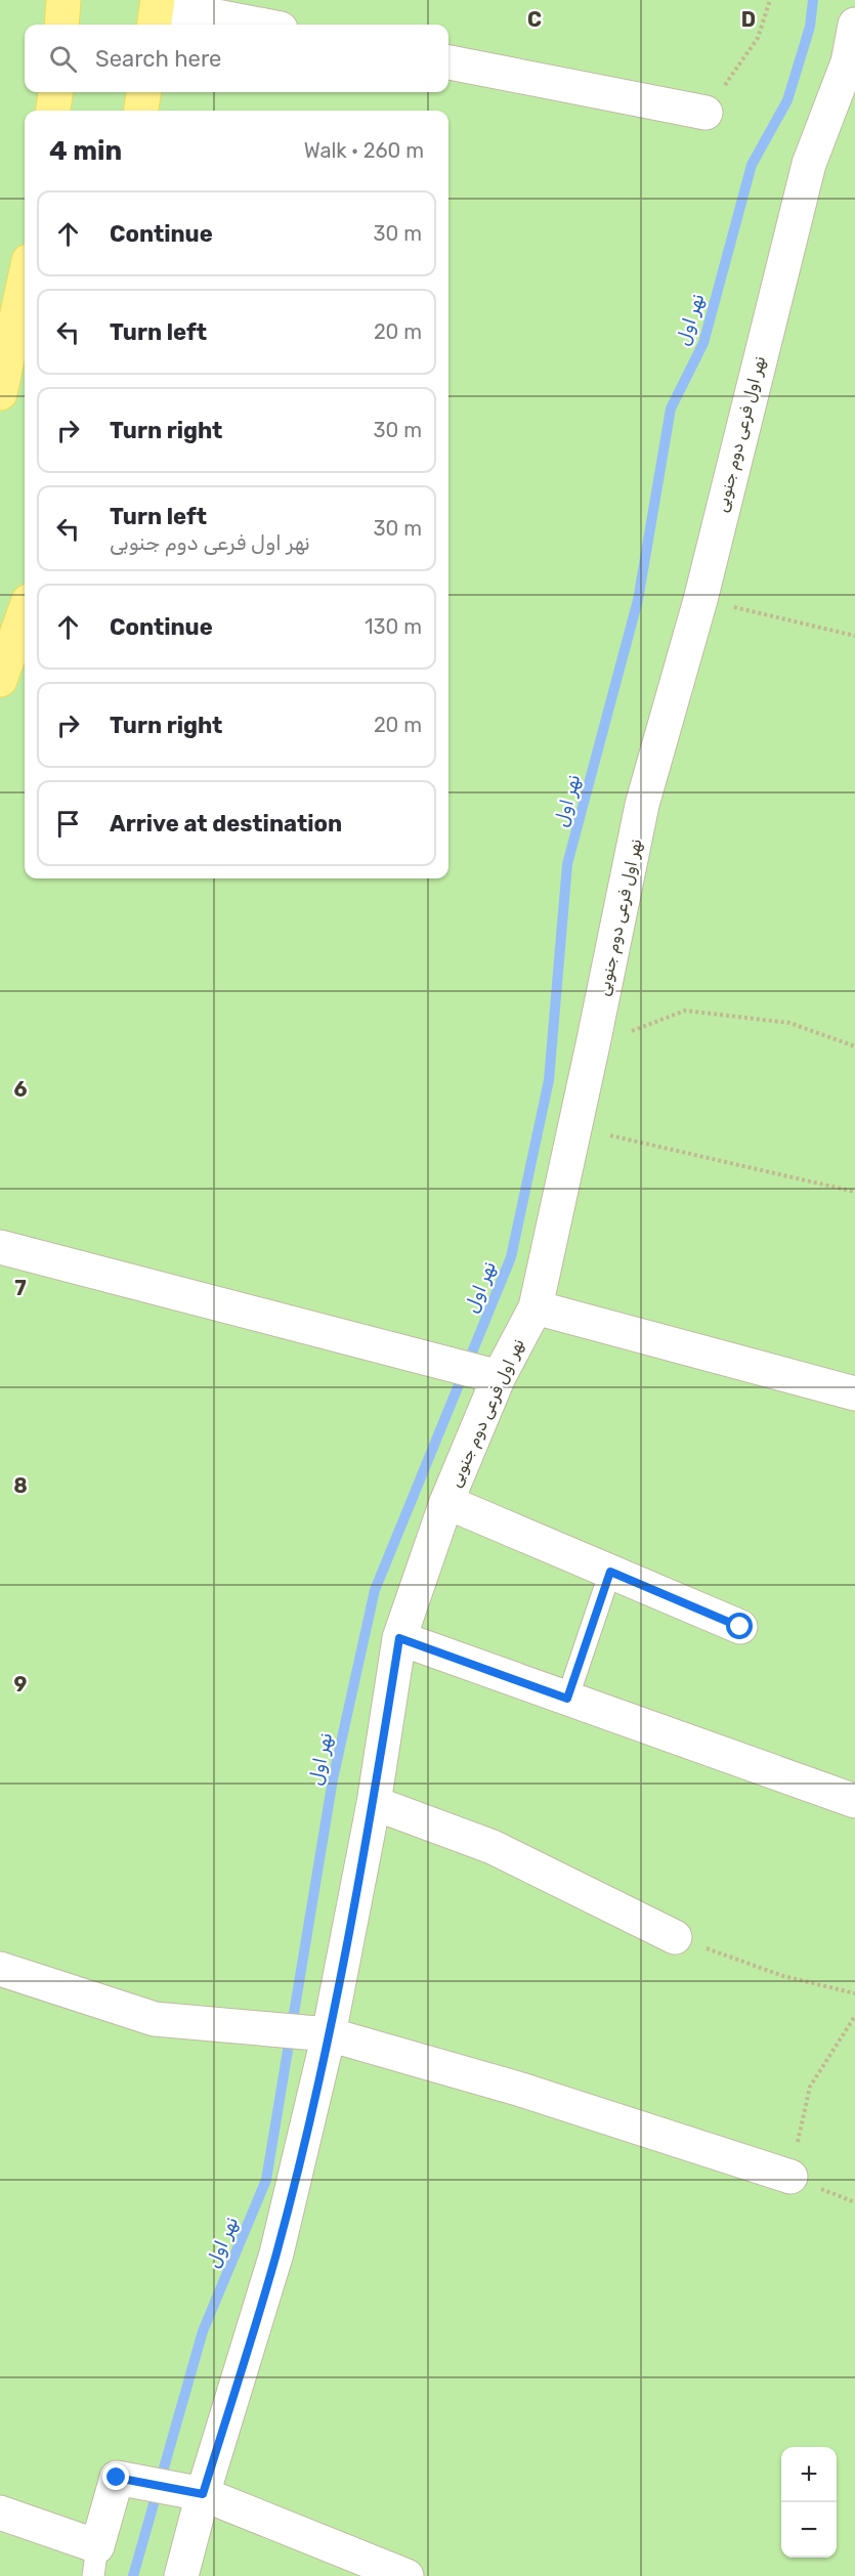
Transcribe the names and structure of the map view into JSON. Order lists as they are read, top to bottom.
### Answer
{
  "streets": {
    "street": ["نهر اول فرعی دوم جنوبی"]
  },
  "water": ["نهر اول"],
  "page": {
    "search": "Search here",
    "heading": ["4 min", "Walk · 260 m"],
    "list": [
      ["Continue", "30 m"],
      ["Turn left", "20 m"],
      ["Turn right", "30 m"],
      ["Turn left", "نهر اول فرعی دوم جنوبی", "30 m"],
      ["Continue", "130 m"],
      ["Turn right", "20 m"],
      "Arrive at destination"
    ],
    "map_buttons": ["+", "−"]
  },
  "grid": {
    "columns": ["C", "D"],
    "rows": [
      "6",
      "7",
      "8",
      "9"
    ]
  }
}
